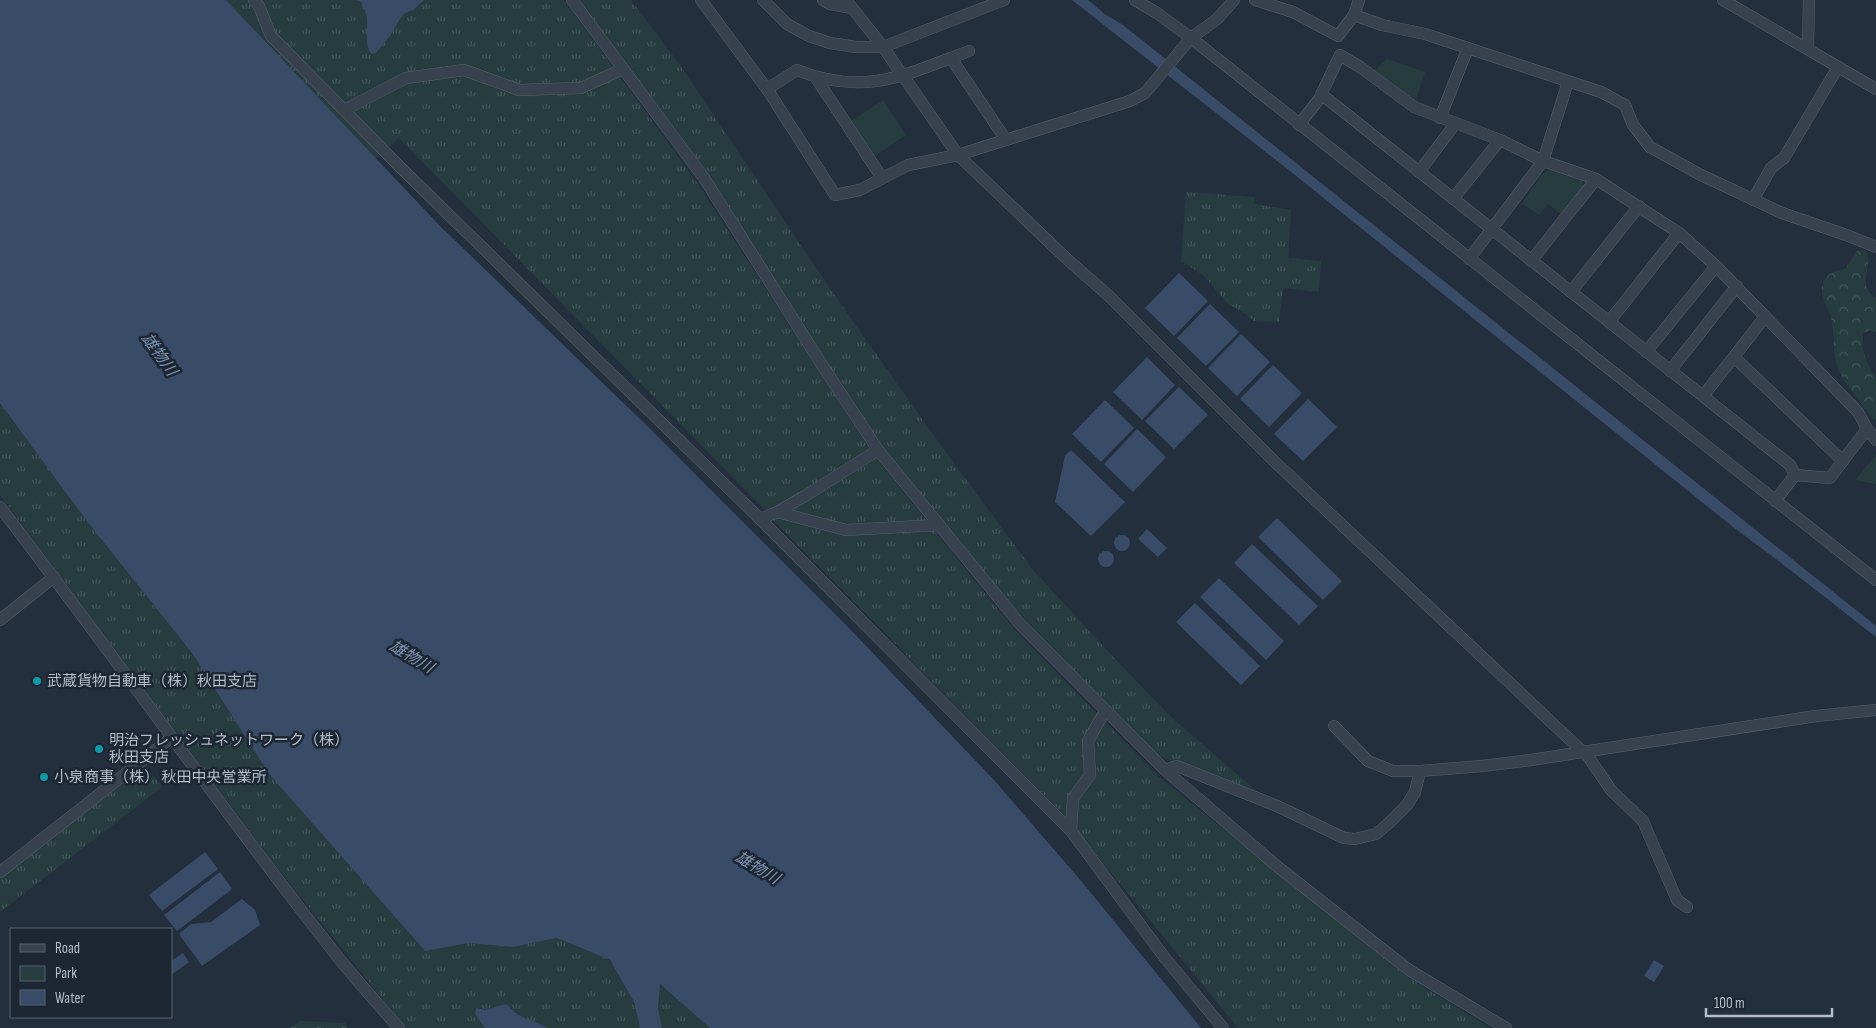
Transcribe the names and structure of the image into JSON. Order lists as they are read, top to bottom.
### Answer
{
  "water": ["雄物川"],
  "places": ["武蔵貨物自動車（株）秋田支店", "明治フレッシュネットワーク（株） 秋田支店", "小泉商事（株） 秋田中央営業所"],
  "legend": ["Road", "Park", "Water"],
  "scale_bar": "100 m"
}
